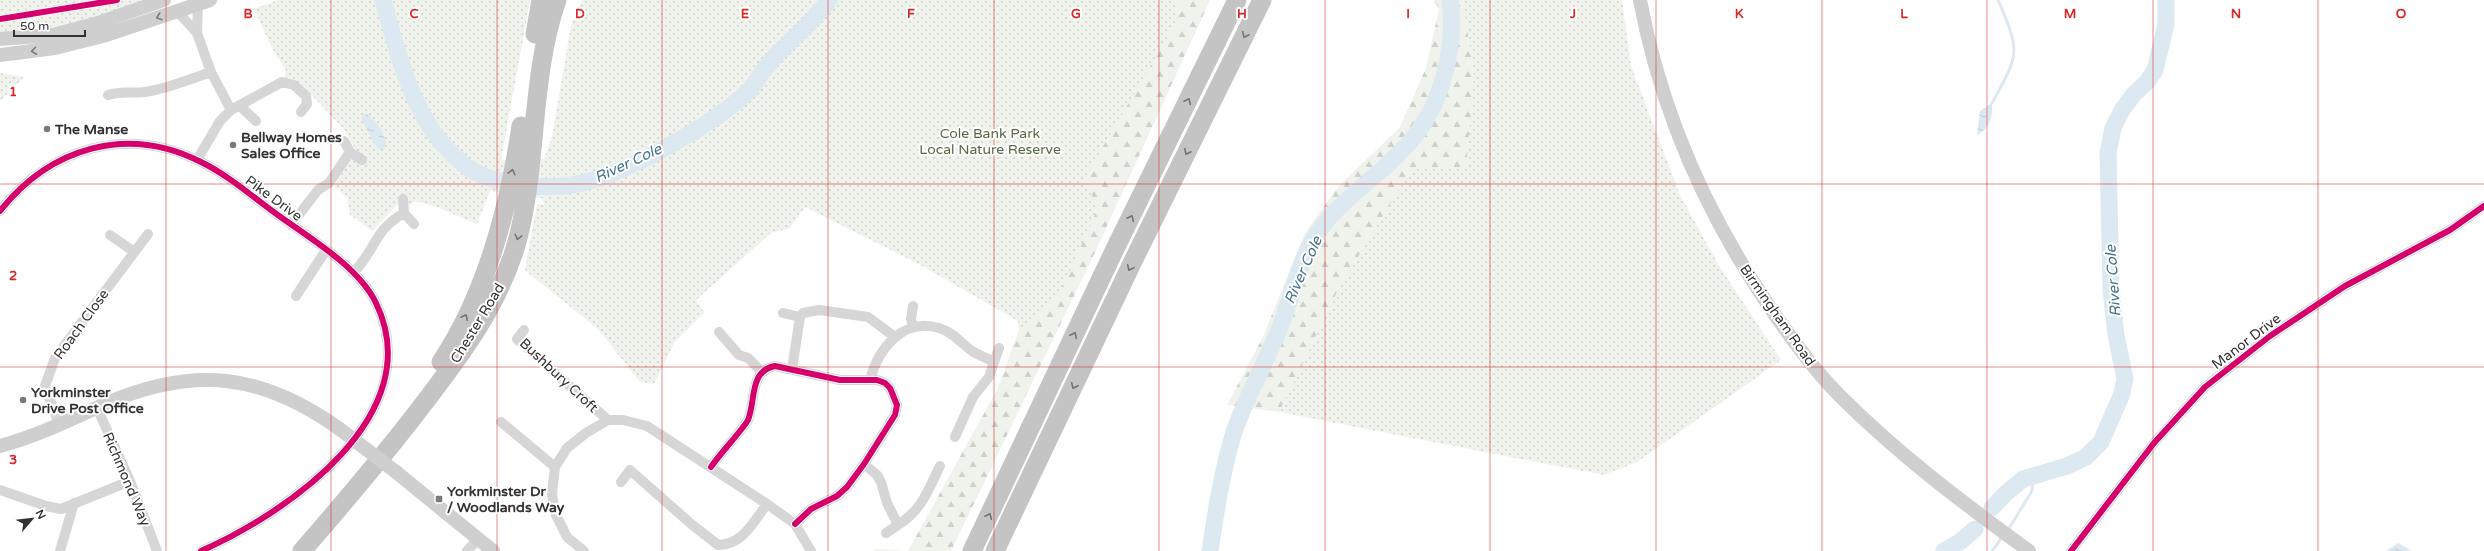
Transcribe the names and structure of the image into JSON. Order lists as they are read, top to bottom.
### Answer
{
  "streets": {
    "highway": ["Chester Road"],
    "street": [
      "Pike Drive",
      "Birmingham Road",
      "Roach Close",
      "Manor Drive",
      "Bushbury Croft",
      "Richmond Way"
    ]
  },
  "water": ["River Cole"],
  "parks": ["Cole Bank Park Local Nature Reserve"],
  "places": {
    "other": ["The Manse", "Bellway Homes Sales Office", "Yorkminster Drive Post Office"],
    "transit": ["Yorkminster Dr / Woodlands Way"]
  },
  "scale_bar": "50 m",
  "north": "top right",
  "grid": {
    "columns": [
      "B",
      "C",
      "D",
      "E",
      "F",
      "G",
      "H",
      "I",
      "J",
      "K",
      "L",
      "M",
      "N",
      "O"
    ],
    "rows": ["1", "2", "3"]
  }
}
